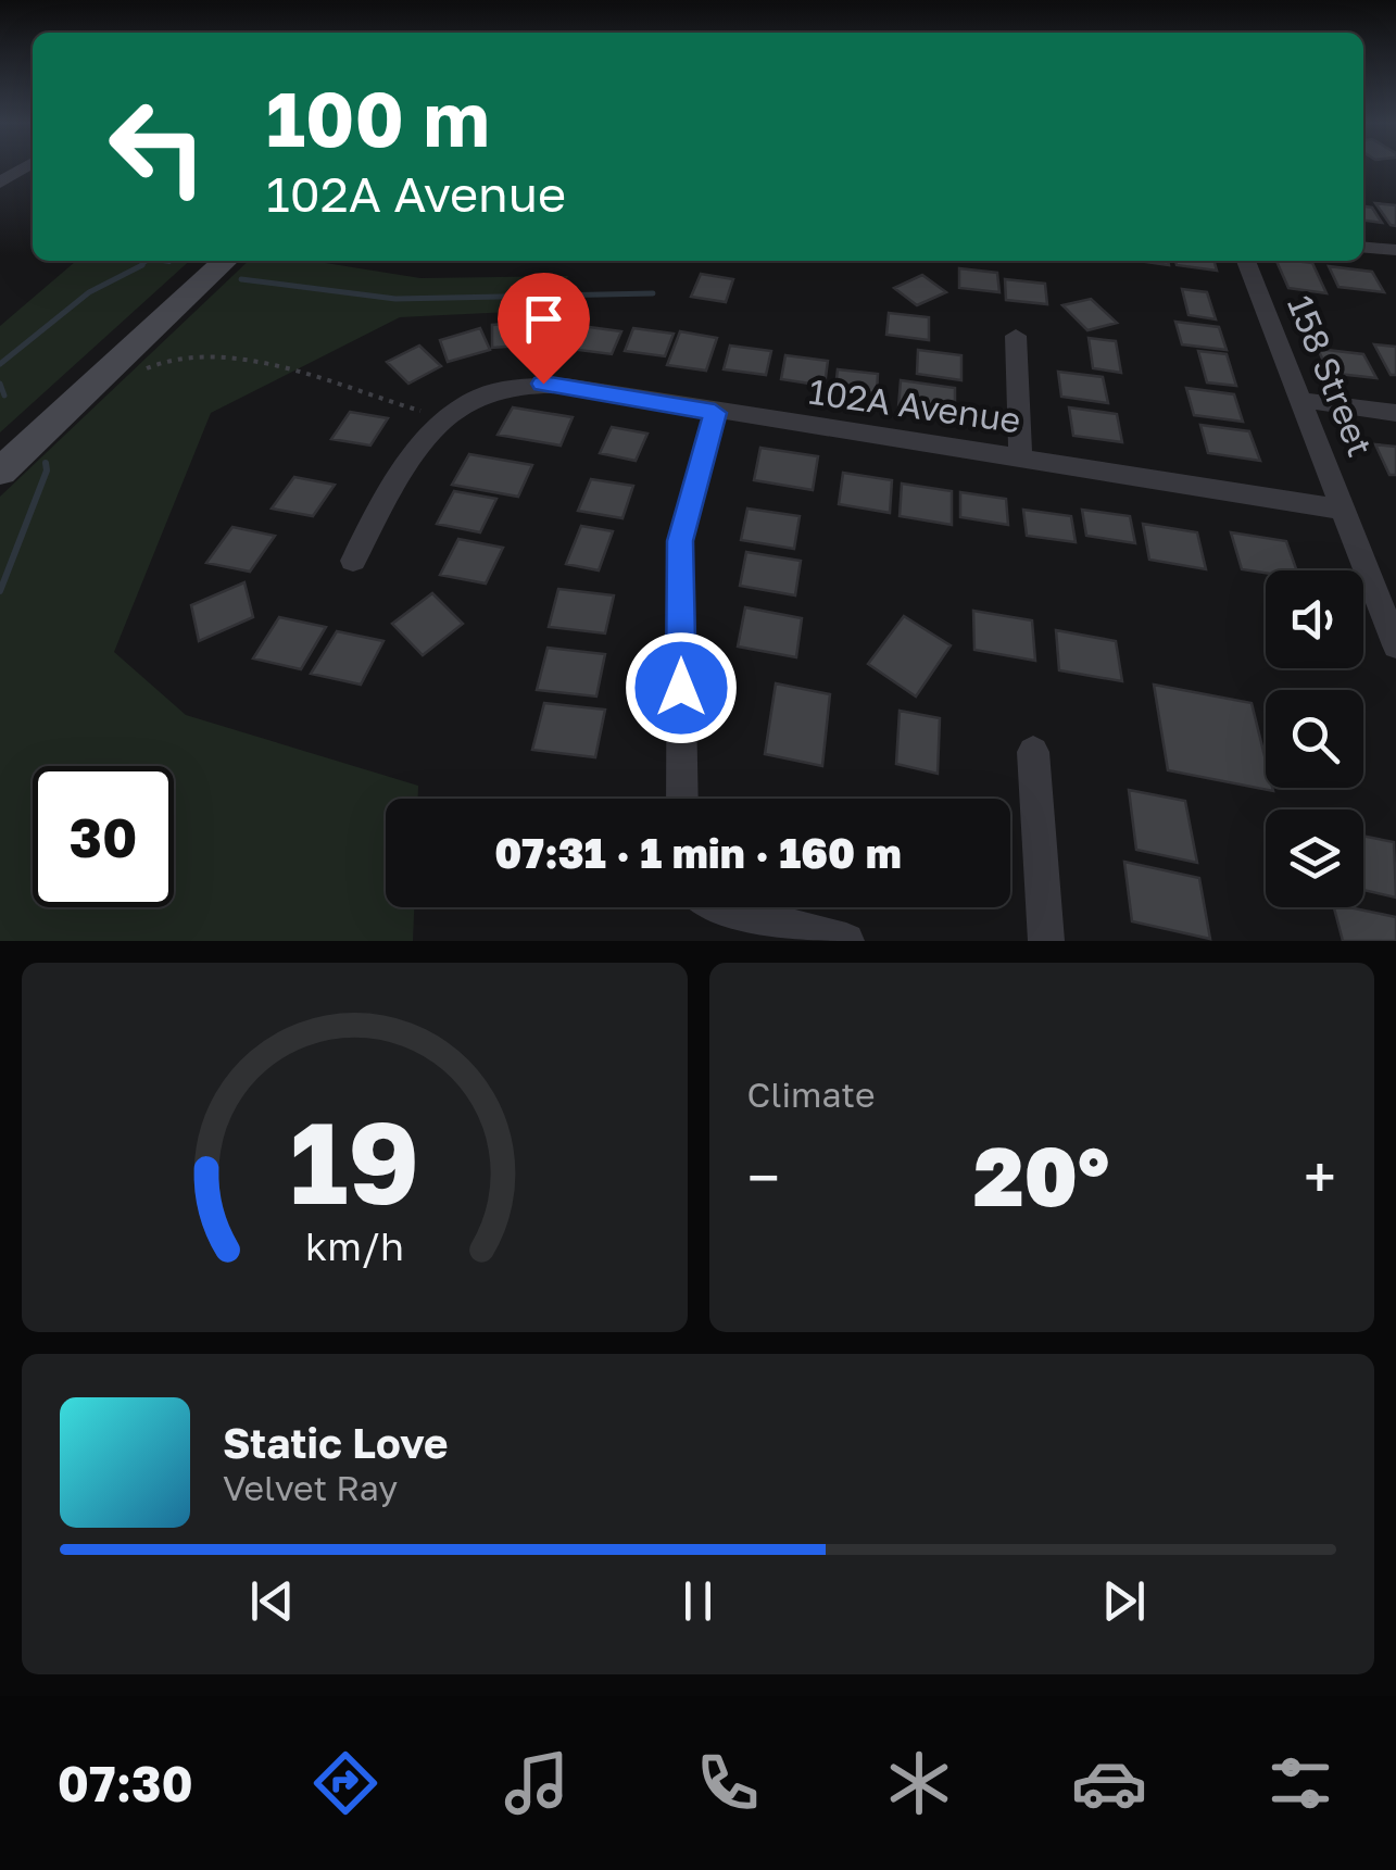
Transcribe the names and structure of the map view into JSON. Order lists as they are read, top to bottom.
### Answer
{
  "streets": {
    "street": ["158 Street", "102A Avenue"]
  },
  "crossings": [
    ["158 Street", "102A Avenue"]
  ],
  "page": {
    "turn": ["100 m", "102A Avenue"],
    "limit": "30",
    "trip": "07:31 · 1 min · 160 m",
    "tile": "Climate",
    "heat": ["−", "20°", "+"],
    "song": ["Static Love", "Velvet Ray"],
    "tabs": "07:30",
    "gauge": ["19", "km/h"]
  }
}
